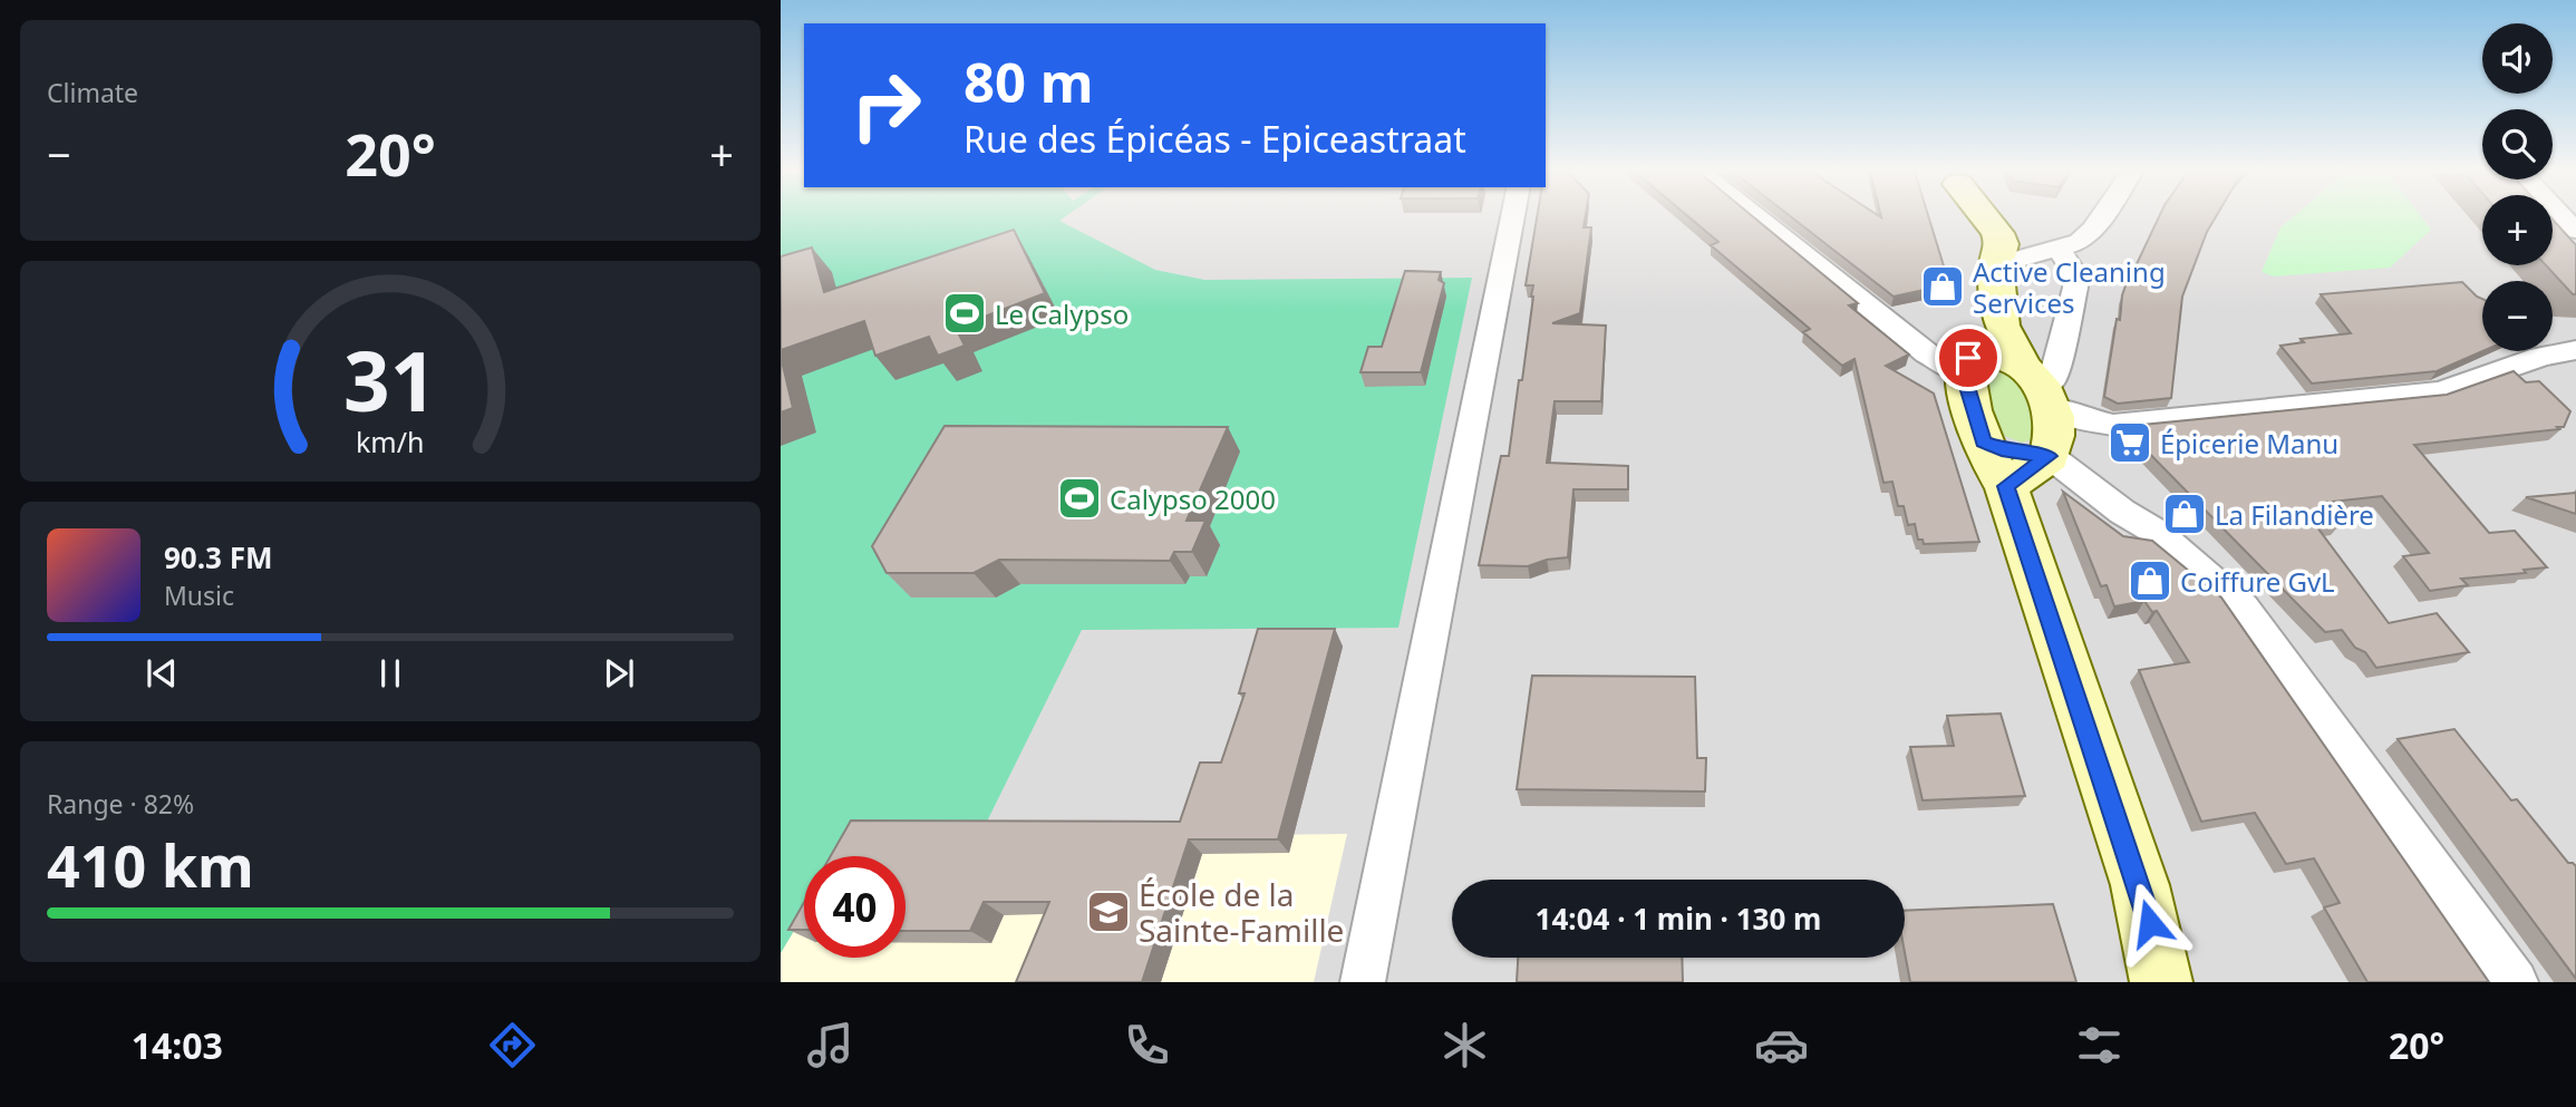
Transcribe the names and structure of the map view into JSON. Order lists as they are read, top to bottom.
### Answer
{
  "places": {
    "shop": ["Active Cleaning Services", "La Filandière", "Coiffure GvL"],
    "sports": ["Le Calypso", "Calypso 2000"],
    "supermarket": ["Épicerie Manu"],
    "school or university": ["École de la Sainte-Famille"]
  },
  "page": {
    "tile": [
      "Climate",
      ["Range · 82%", "410 km"]
    ],
    "map_buttons": ["+", "−"],
    "turn": ["80 m", "Rue des Épicéas - Epiceastraat"],
    "heat": ["−", "20°", "+"],
    "song": ["90.3 FM", "Music"],
    "limit": "40",
    "trip": "14:04 · 1 min · 130 m",
    "tabs": ["14:03", "20°"],
    "gauge": ["31", "km/h"]
  }
}
